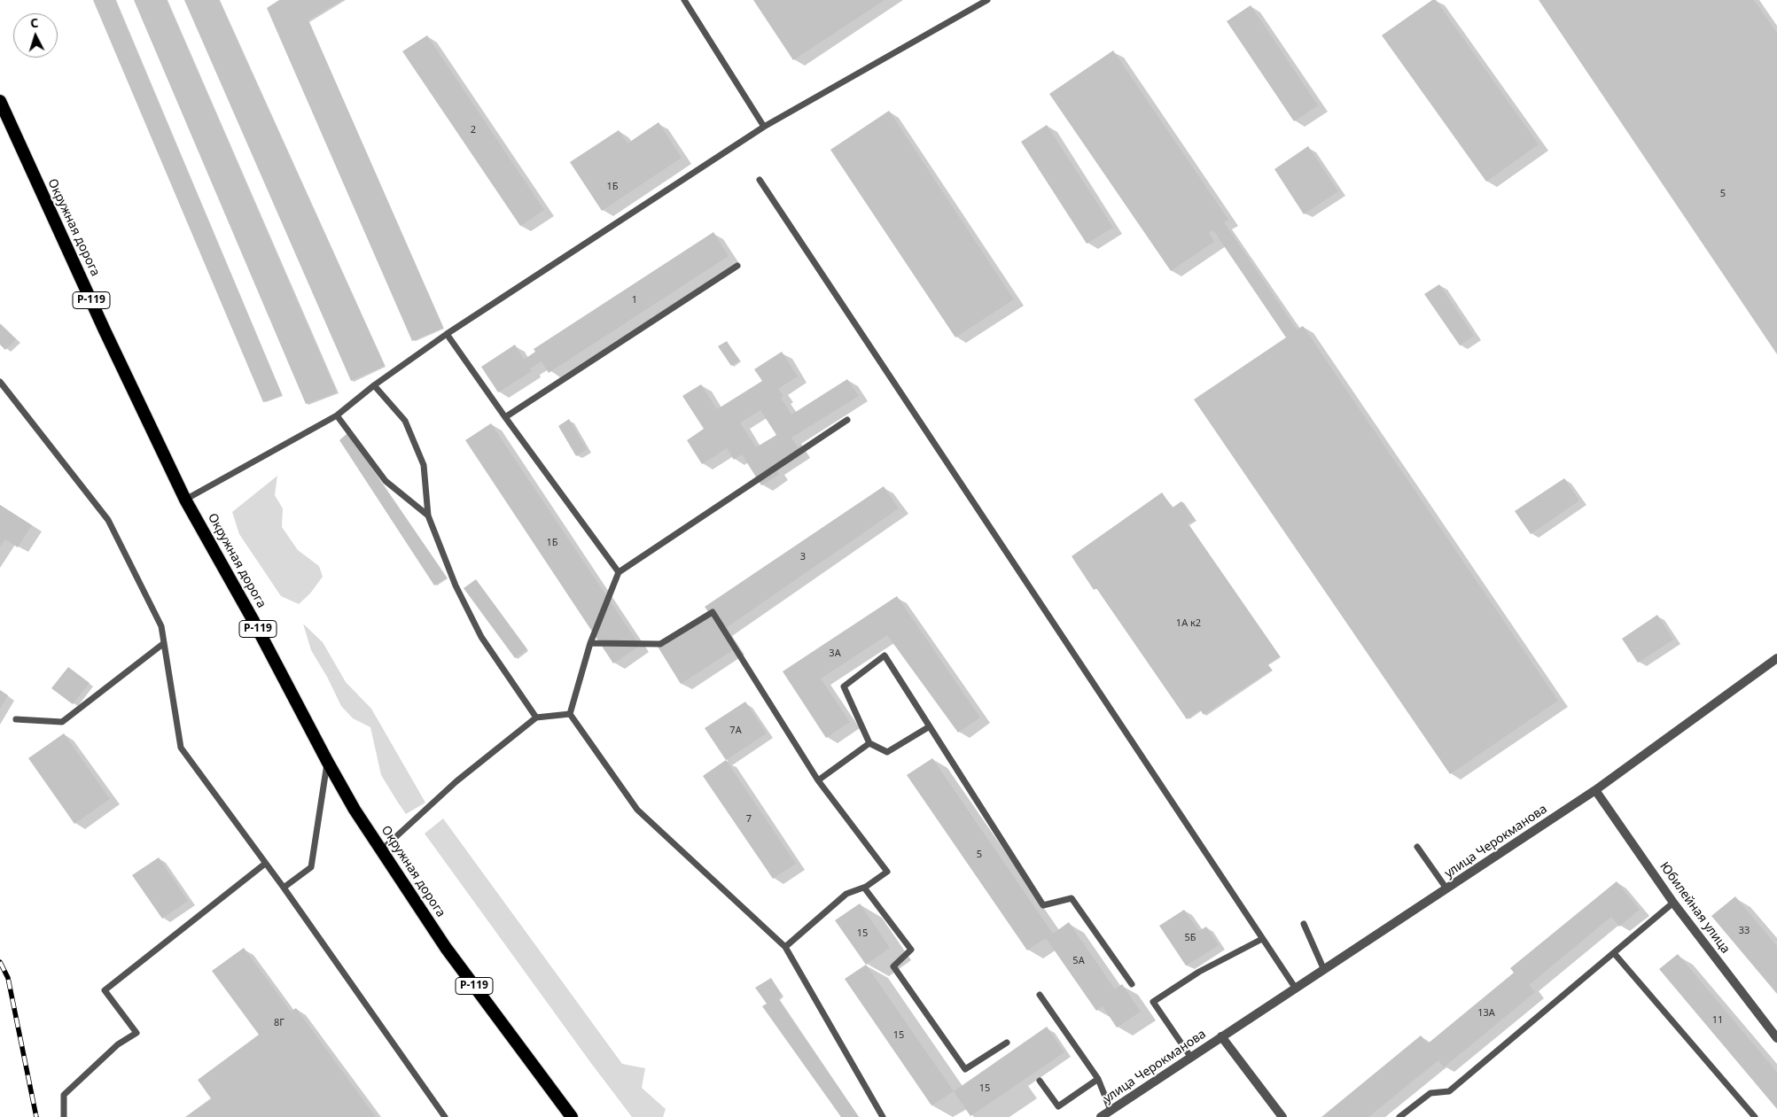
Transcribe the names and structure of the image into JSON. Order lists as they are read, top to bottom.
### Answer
{
  "streets": {
    "highway": ["Окружная дорога", "Р-119"],
    "street": ["улица Черокманова", "Юбилейная улица"]
  },
  "crossings": [
    ["улица Черокманова", "Юбилейная улица"]
  ],
  "house_numbers": [
    "2",
    "1Б",
    "5",
    "1",
    "1Б",
    "3",
    "1А к2",
    "3А",
    "7А",
    "7",
    "5",
    "33",
    "15",
    "5Б",
    "5А",
    "13А",
    "11",
    "8Г",
    "15",
    "15"
  ],
  "north": "top"
}
